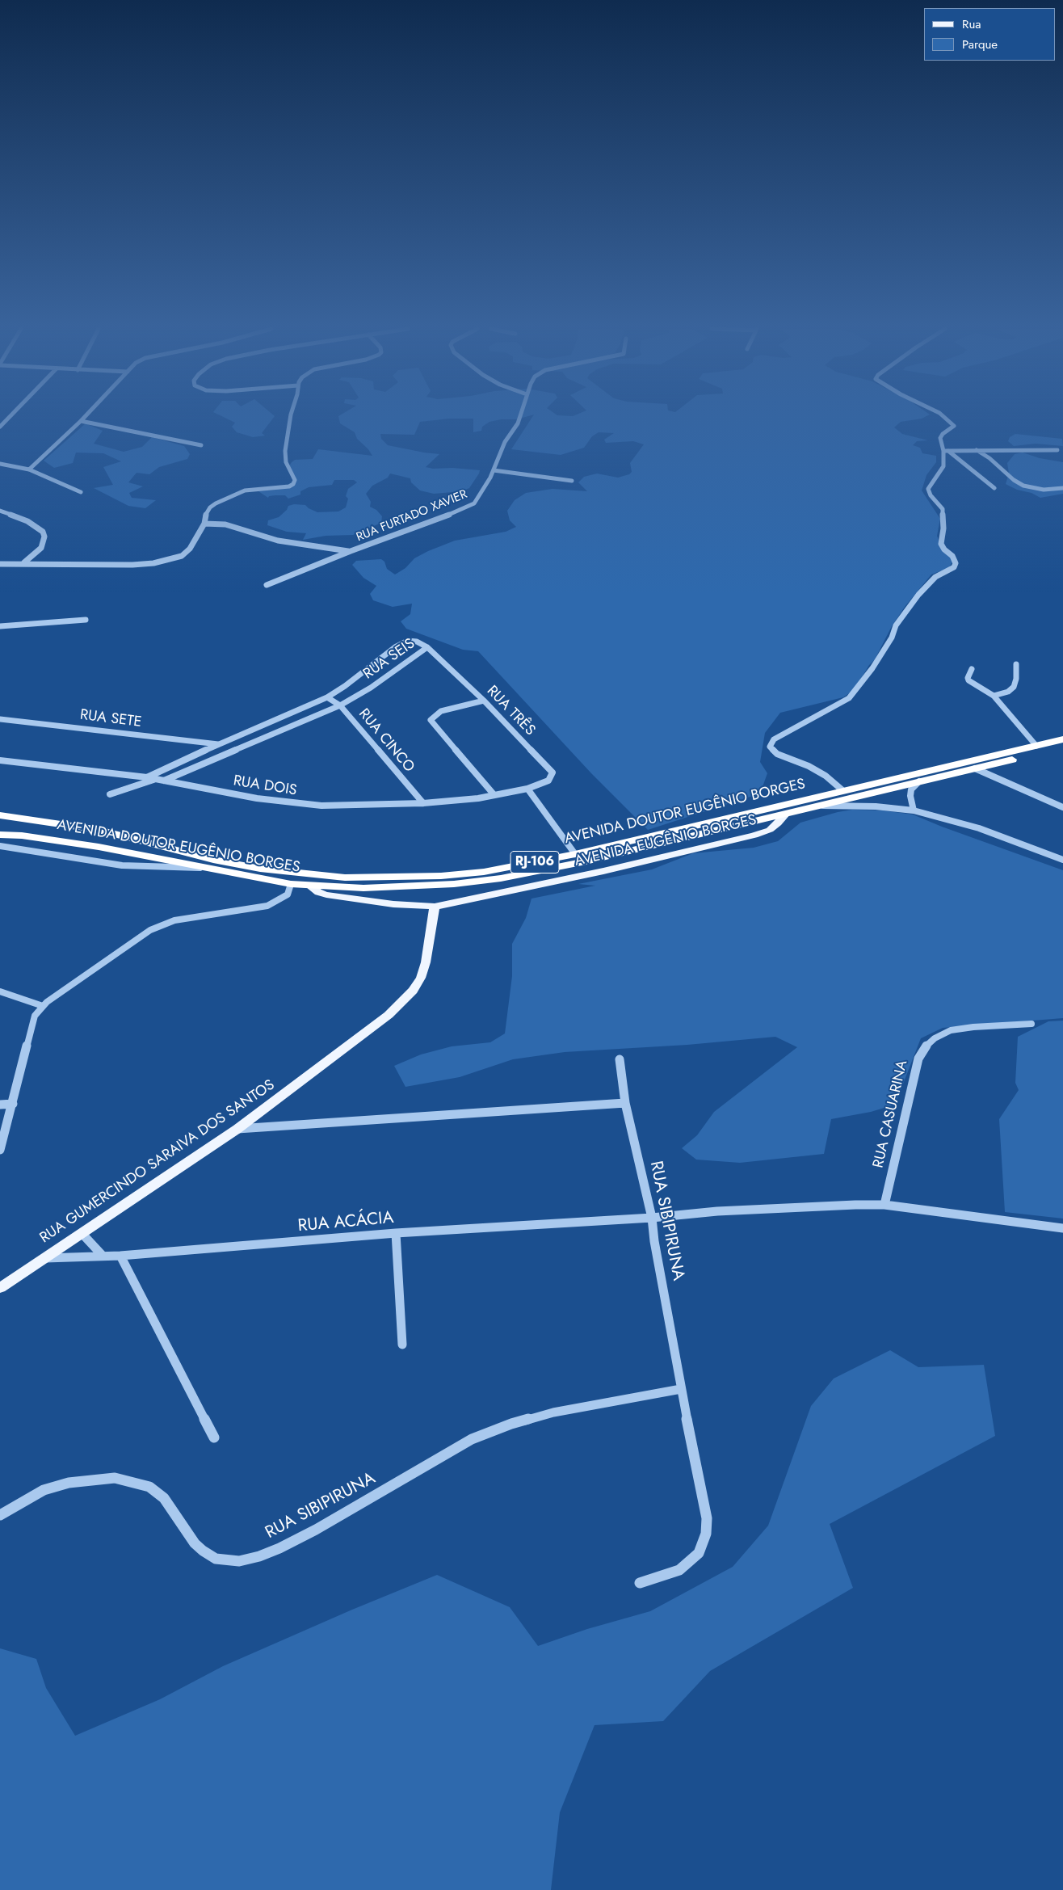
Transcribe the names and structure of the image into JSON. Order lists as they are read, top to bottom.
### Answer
{
  "streets": {
    "highway": ["AVENIDA DOUTOR EUGÊNIO BORGES", "RJ-106"],
    "main road": ["AVENIDA EUGÊNIO BORGES", "RUA GUMERCINDO SARAIVA DOS SANTOS"],
    "street": [
      "RUA FURTADO XAVIER",
      "RUA SEIS",
      "RUA TRÊS",
      "RUA SETE",
      "RUA CINCO",
      "RUA DOIS",
      "RUA CASUARINA",
      "RUA SIBIPIRUNA",
      "RUA ACÁCIA"
    ]
  },
  "crossings": [
    ["RUA SEIS", "RUA TRÊS"],
    ["RUA SEIS", "RUA SETE"],
    ["RUA SEIS", "RUA CINCO"],
    ["RUA SEIS", "RUA DOIS"],
    ["RUA TRÊS", "RUA DOIS"],
    ["RUA CINCO", "RUA DOIS"],
    ["AVENIDA DOUTOR EUGÊNIO BORGES", "AVENIDA EUGÊNIO BORGES"],
    ["AVENIDA EUGÊNIO BORGES", "RUA GUMERCINDO SARAIVA DOS SANTOS"],
    ["RUA GUMERCINDO SARAIVA DOS SANTOS", "RUA ACÁCIA"],
    ["RUA SIBIPIRUNA", "RUA ACÁCIA"]
  ],
  "legend": ["Rua", "Parque"]
}
